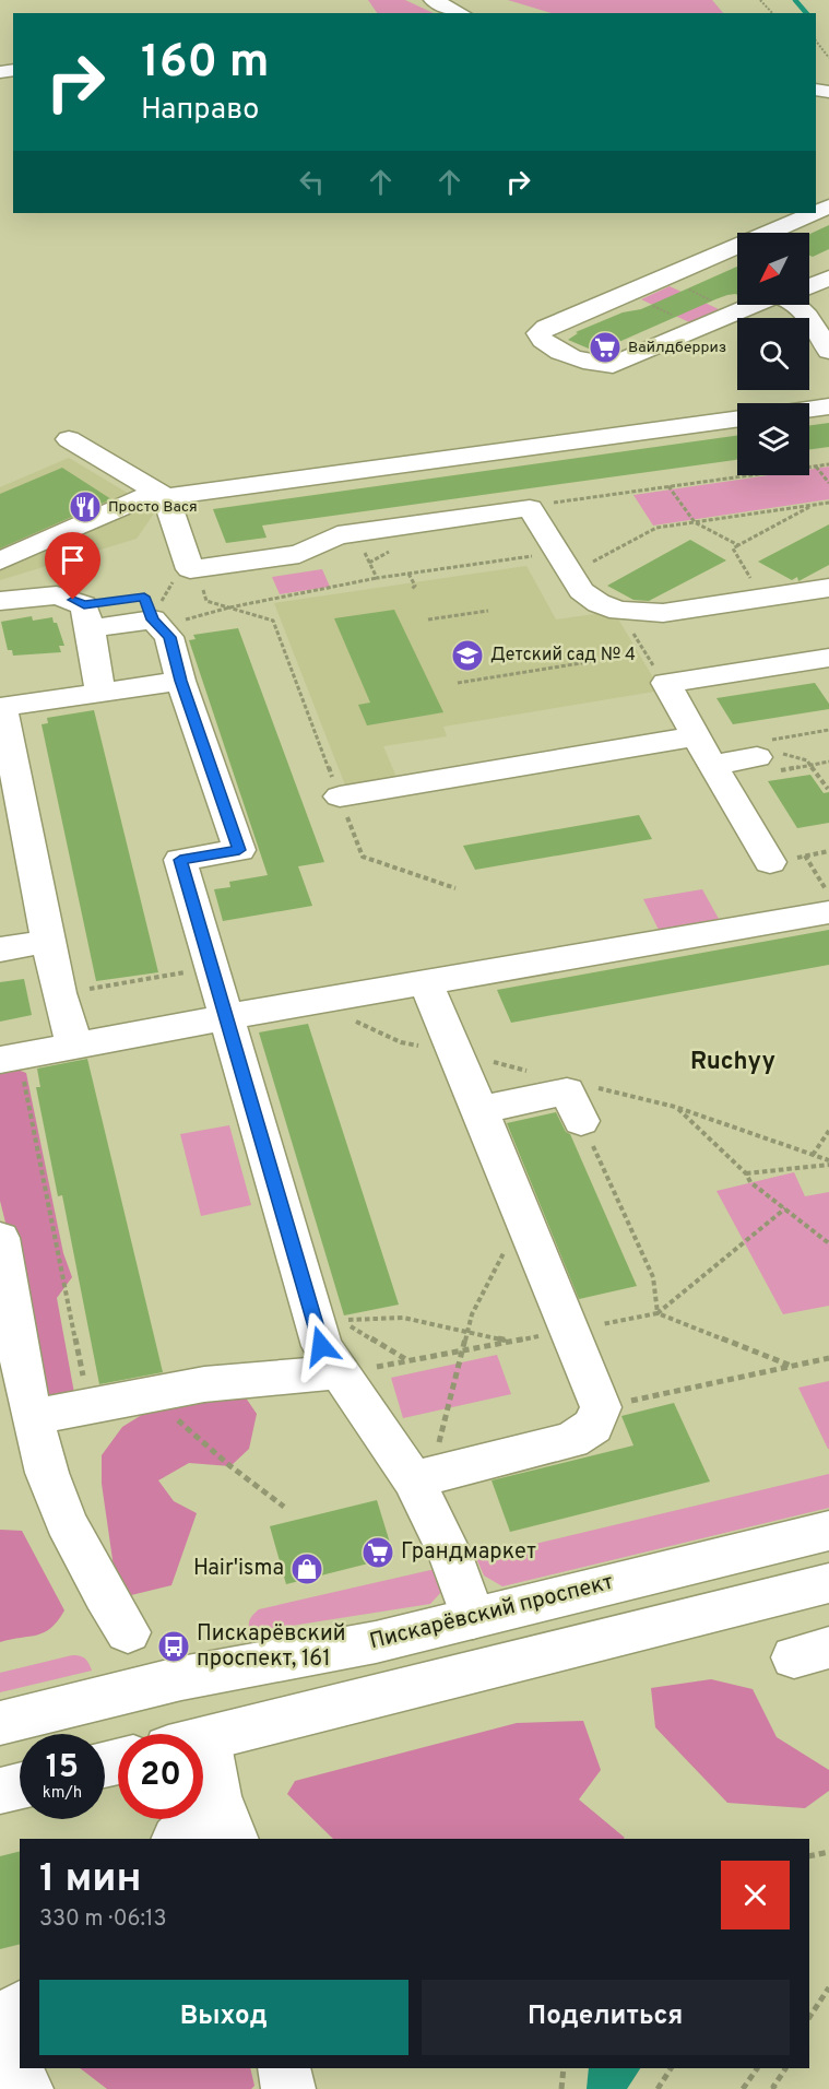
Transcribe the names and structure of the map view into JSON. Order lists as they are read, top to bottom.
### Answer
{
  "streets": {
    "main road": ["Пискарёвский проспект"]
  },
  "districts": ["Ruchyy"],
  "places": {
    "supermarket": ["Вайлдберриз", "Грандмаркет"],
    "restaurant": ["Просто Вася"],
    "school or university": ["Детский сад № 4"],
    "shop": ["Hair'isma"],
    "bus stop": ["Пискарёвский проспект, 161"]
  },
  "north": "bottom left",
  "page": {
    "turn": ["160 m", "Направо"],
    "speed": "15 km/h",
    "limit": "20",
    "heading": ["1 мин", "330 m · 06:13"],
    "buttons": ["Выход", "Поделиться"]
  }
}
